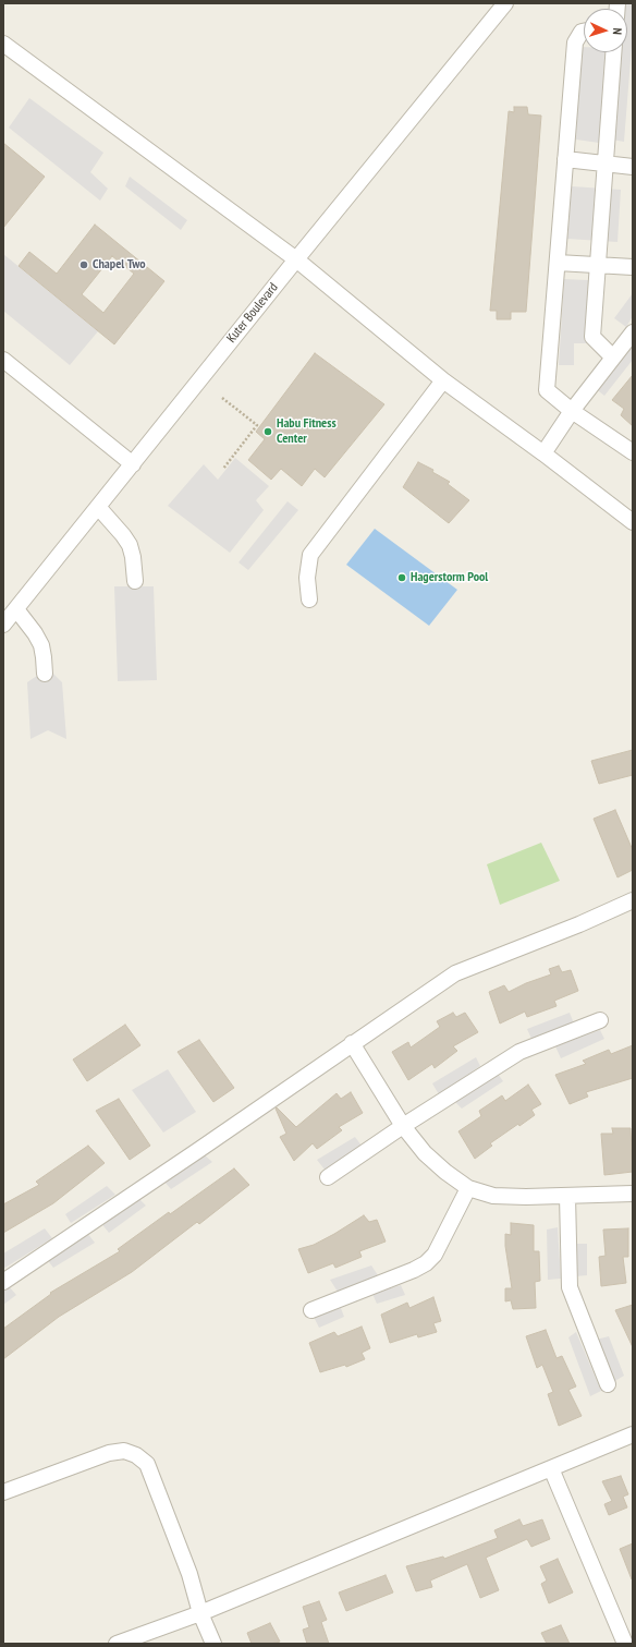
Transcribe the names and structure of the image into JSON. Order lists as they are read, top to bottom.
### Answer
{
  "streets": {
    "street": ["Kuter Boulevard"]
  },
  "places": ["Chapel Two", "Habu Fitness Center", "Hagerstorm Pool"],
  "north": "right"
}
